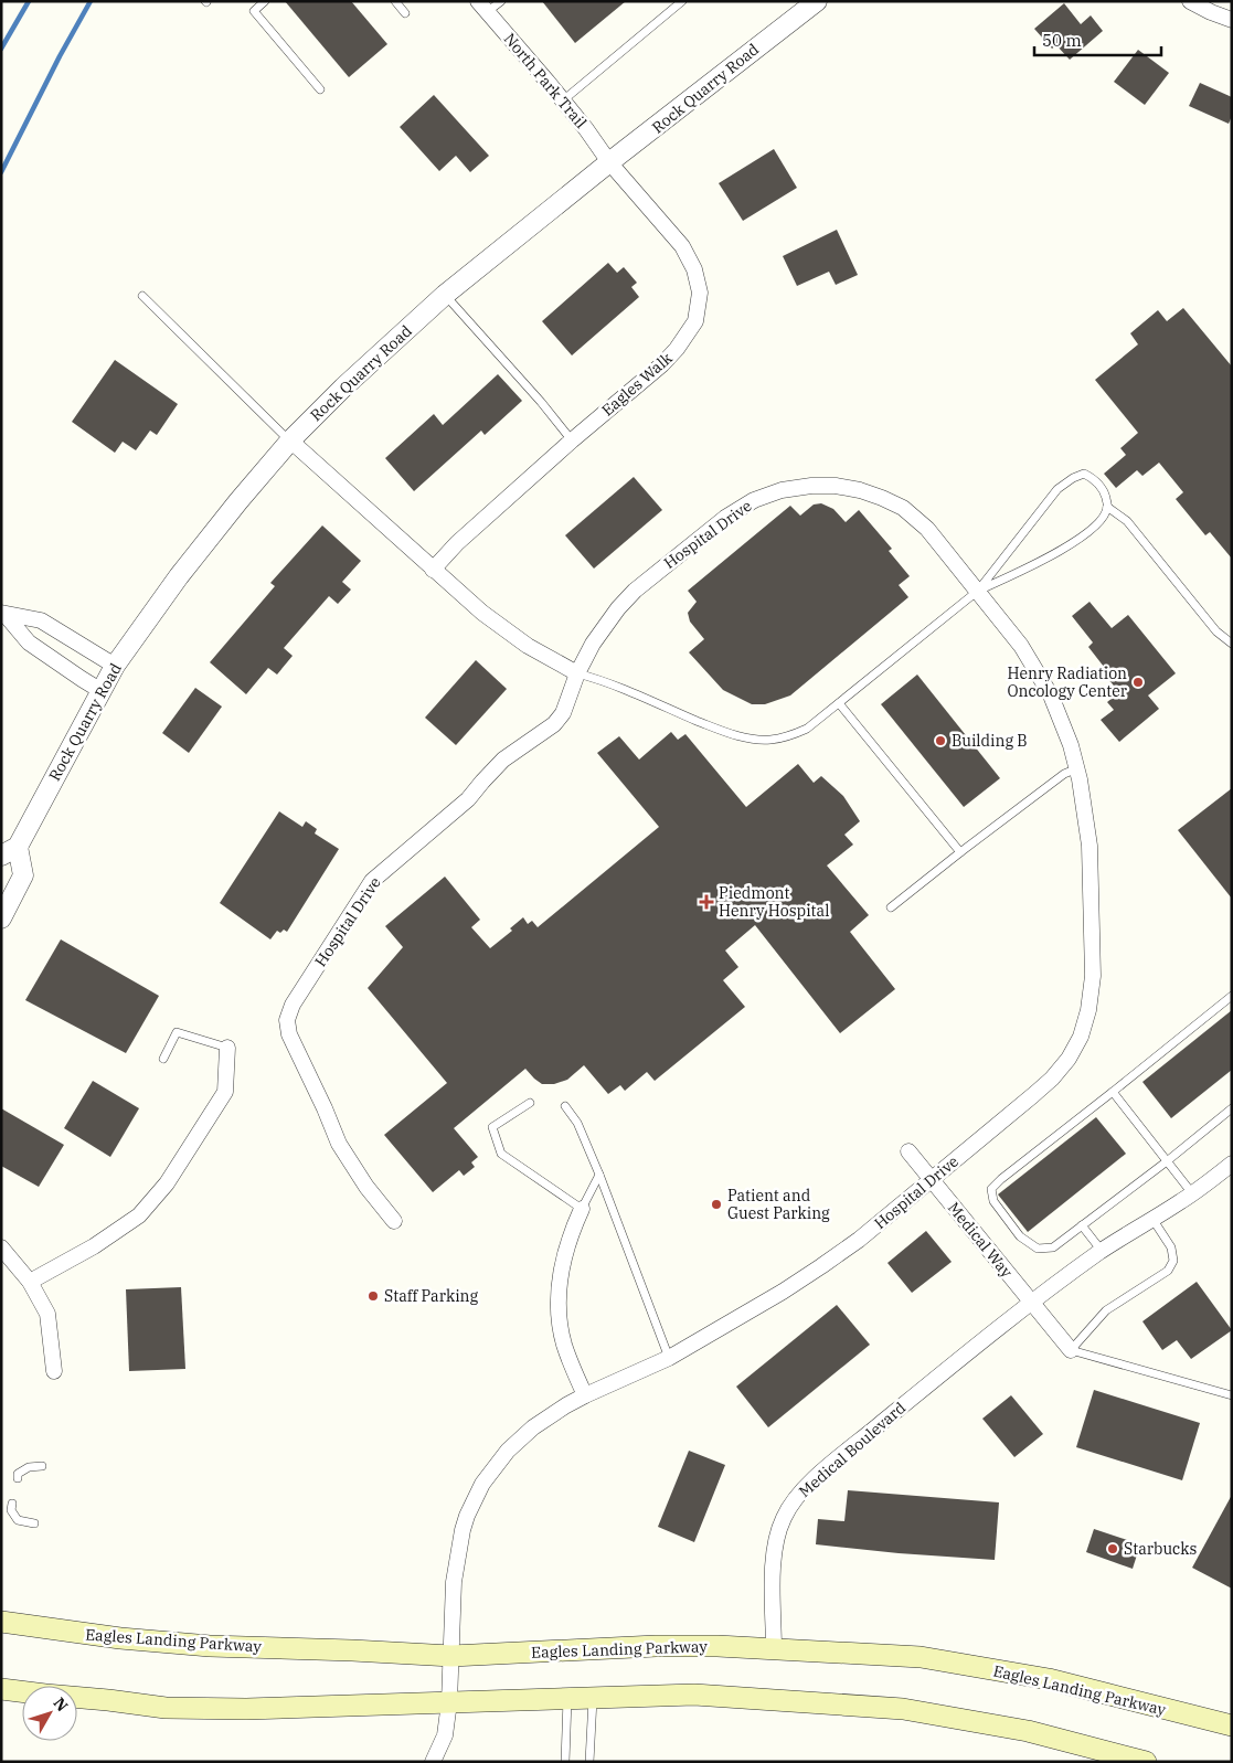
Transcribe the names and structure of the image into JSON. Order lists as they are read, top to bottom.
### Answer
{
  "streets": {
    "main road": ["Eagles Landing Parkway"],
    "street": [
      "North Park Trail",
      "Rock Quarry Road",
      "Eagles Walk",
      "Hospital Drive",
      "Medical Way",
      "Medical Boulevard"
    ]
  },
  "crossings": [
    ["North Park Trail", "Rock Quarry Road"],
    ["North Park Trail", "Eagles Walk"],
    ["Rock Quarry Road", "Eagles Walk"],
    ["Hospital Drive", "Medical Way"],
    ["Hospital Drive", "Eagles Landing Parkway"],
    ["Medical Way", "Medical Boulevard"],
    ["Medical Boulevard", "Eagles Landing Parkway"]
  ],
  "places": {
    "other": [
      "Henry Radiation Oncology Center",
      "Building B",
      "Patient and Guest Parking",
      "Staff Parking",
      "Starbucks"
    ],
    "health": ["Piedmont Henry Hospital"]
  },
  "scale_bar": "50 m",
  "north": "top right"
}
